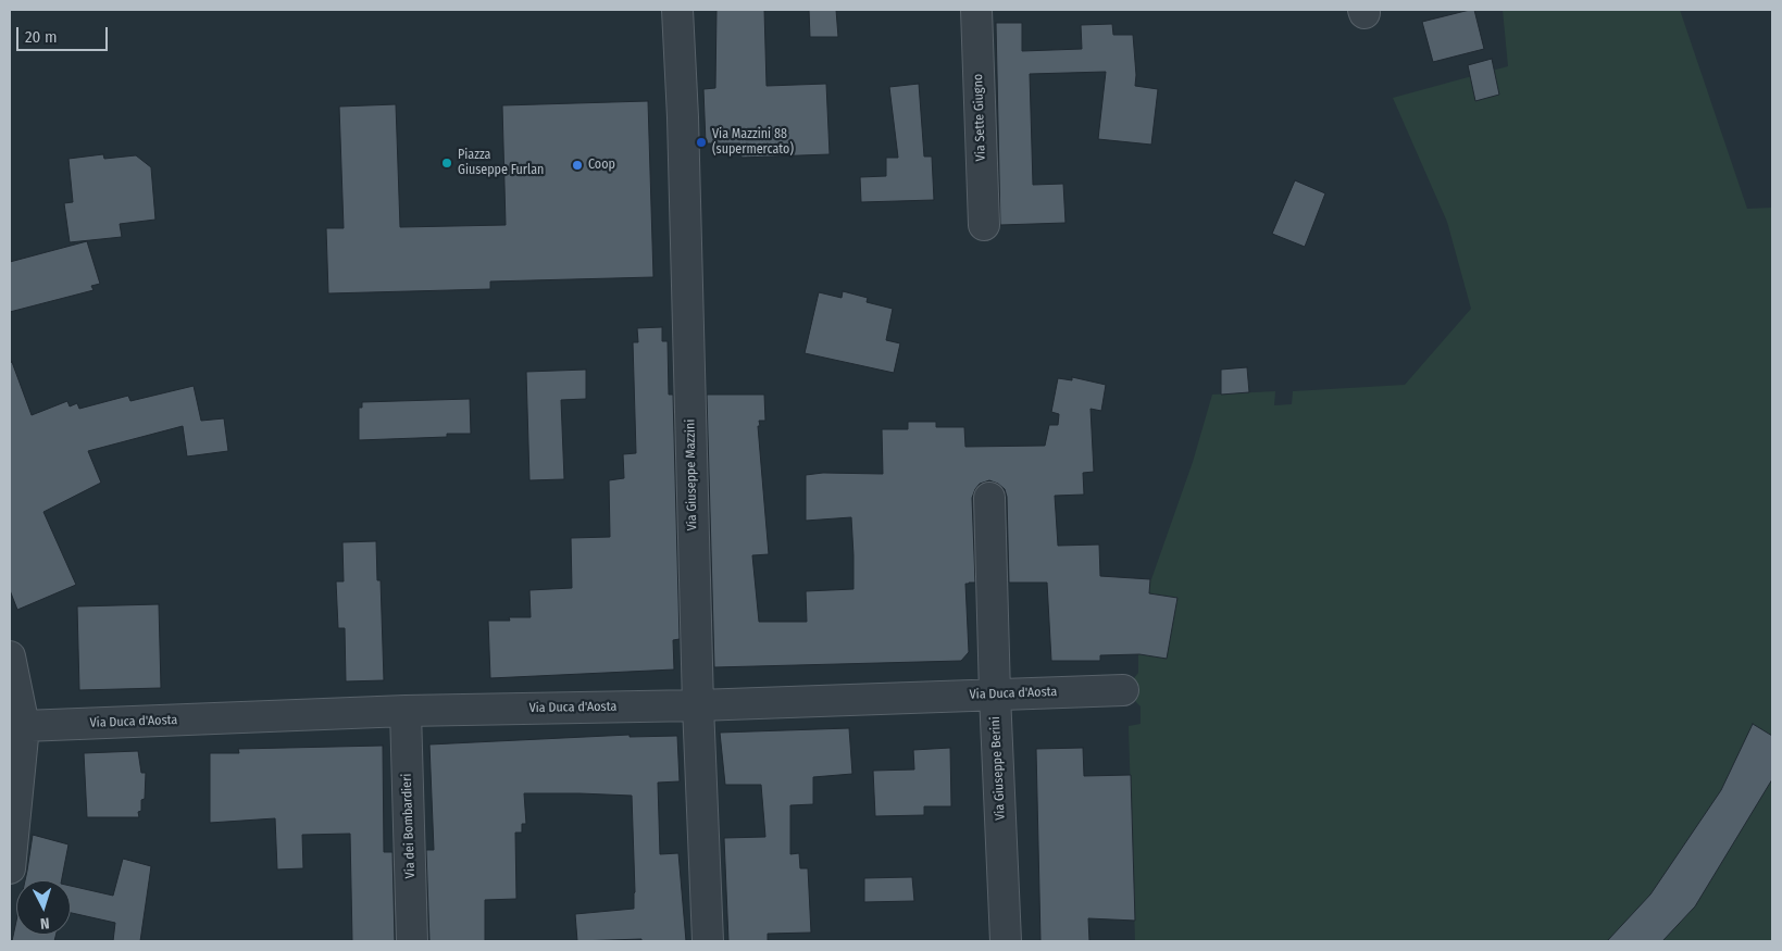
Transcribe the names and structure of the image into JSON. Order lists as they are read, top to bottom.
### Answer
{
  "streets": {
    "street": [
      "Via Sette Giugno",
      "Via Giuseppe Mazzini",
      "Via Duca d'Aosta",
      "Via Giuseppe Berini",
      "Via dei Bombardieri"
    ]
  },
  "crossings": [
    ["Via Giuseppe Mazzini", "Via Duca d'Aosta"],
    ["Via Duca d'Aosta", "Via Giuseppe Berini"],
    ["Via Duca d'Aosta", "Via dei Bombardieri"]
  ],
  "places": ["Via Mazzini 88 (supermercato)", "Piazza Giuseppe Furlan", "Coop"],
  "scale_bar": "20 m",
  "north": "bottom"
}
